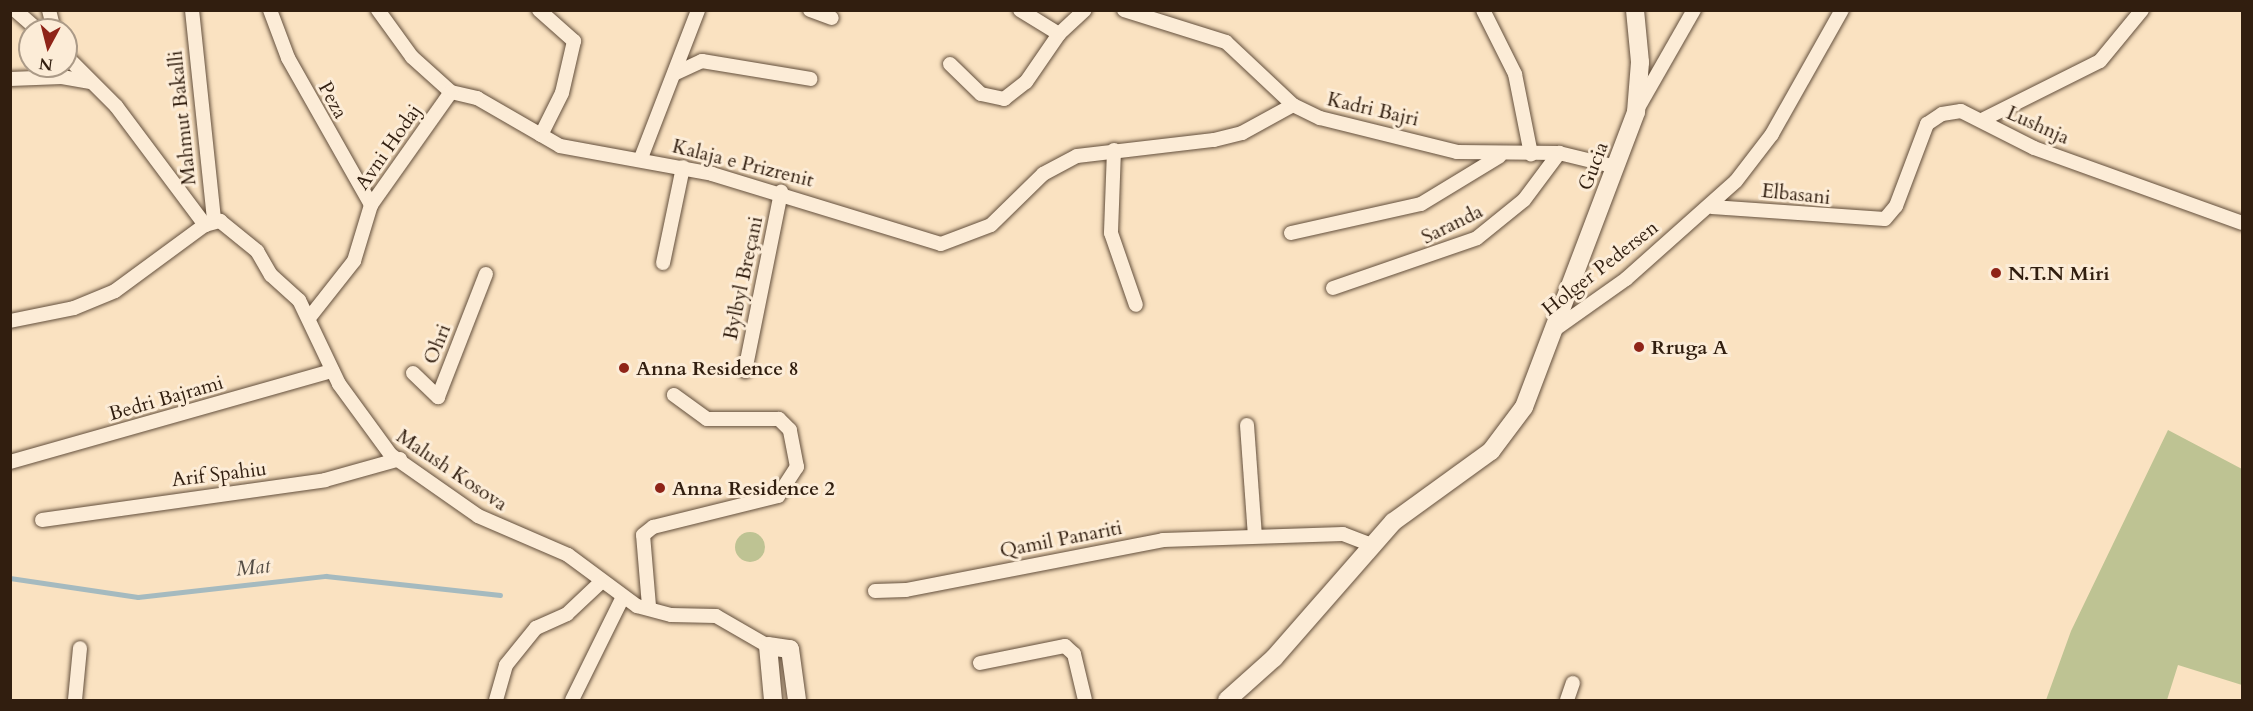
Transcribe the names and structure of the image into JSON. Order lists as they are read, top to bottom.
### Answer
{
  "streets": {
    "street": [
      "Peza",
      "Kadri Bajri",
      "Mahmut Bakalli",
      "Lushnja",
      "Avni Hodaj",
      "Kalaja e Prizrenit",
      "Gucia",
      "Elbasani",
      "Saranda",
      "Holger Pedersen",
      "Bylbyl Breçani",
      "Ohri",
      "Bedri Bajrami",
      "Malush Kosova",
      "Arif Spahiu",
      "Qamil Panariti"
    ]
  },
  "crossings": [
    ["Peza", "Avni Hodaj"],
    ["Kadri Bajri", "Kalaja e Prizrenit"],
    ["Kadri Bajri", "Gucia"],
    ["Kadri Bajri", "Saranda"],
    ["Mahmut Bakalli", "Malush Kosova"],
    ["Lushnja", "Elbasani"],
    ["Avni Hodaj", "Kalaja e Prizrenit"],
    ["Avni Hodaj", "Malush Kosova"],
    ["Kalaja e Prizrenit", "Bylbyl Breçani"],
    ["Gucia", "Holger Pedersen"],
    ["Elbasani", "Holger Pedersen"],
    ["Holger Pedersen", "Qamil Panariti"],
    ["Bedri Bajrami", "Malush Kosova"],
    ["Malush Kosova", "Arif Spahiu"]
  ],
  "water": ["Mat"],
  "places": [
    "N.T.N Miri",
    "Rruga A",
    "Anna Residence 8",
    "Anna Residence 2"
  ],
  "north": "bottom"
}
